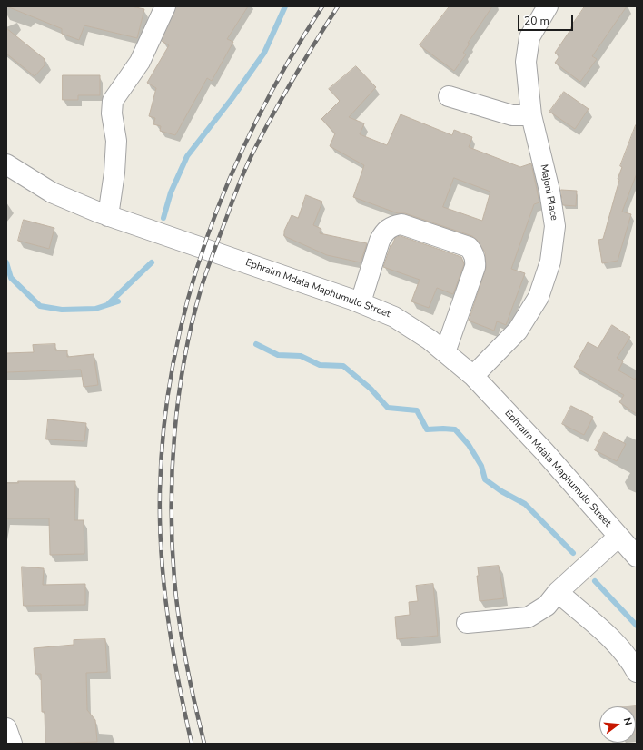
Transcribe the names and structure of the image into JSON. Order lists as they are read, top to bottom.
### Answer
{
  "streets": {
    "street": ["Majoni Place", "Ephraim Mdala Maphumulo Street"]
  },
  "crossings": [
    ["Majoni Place", "Ephraim Mdala Maphumulo Street"]
  ],
  "scale_bar": "20 m",
  "north": "right"
}
